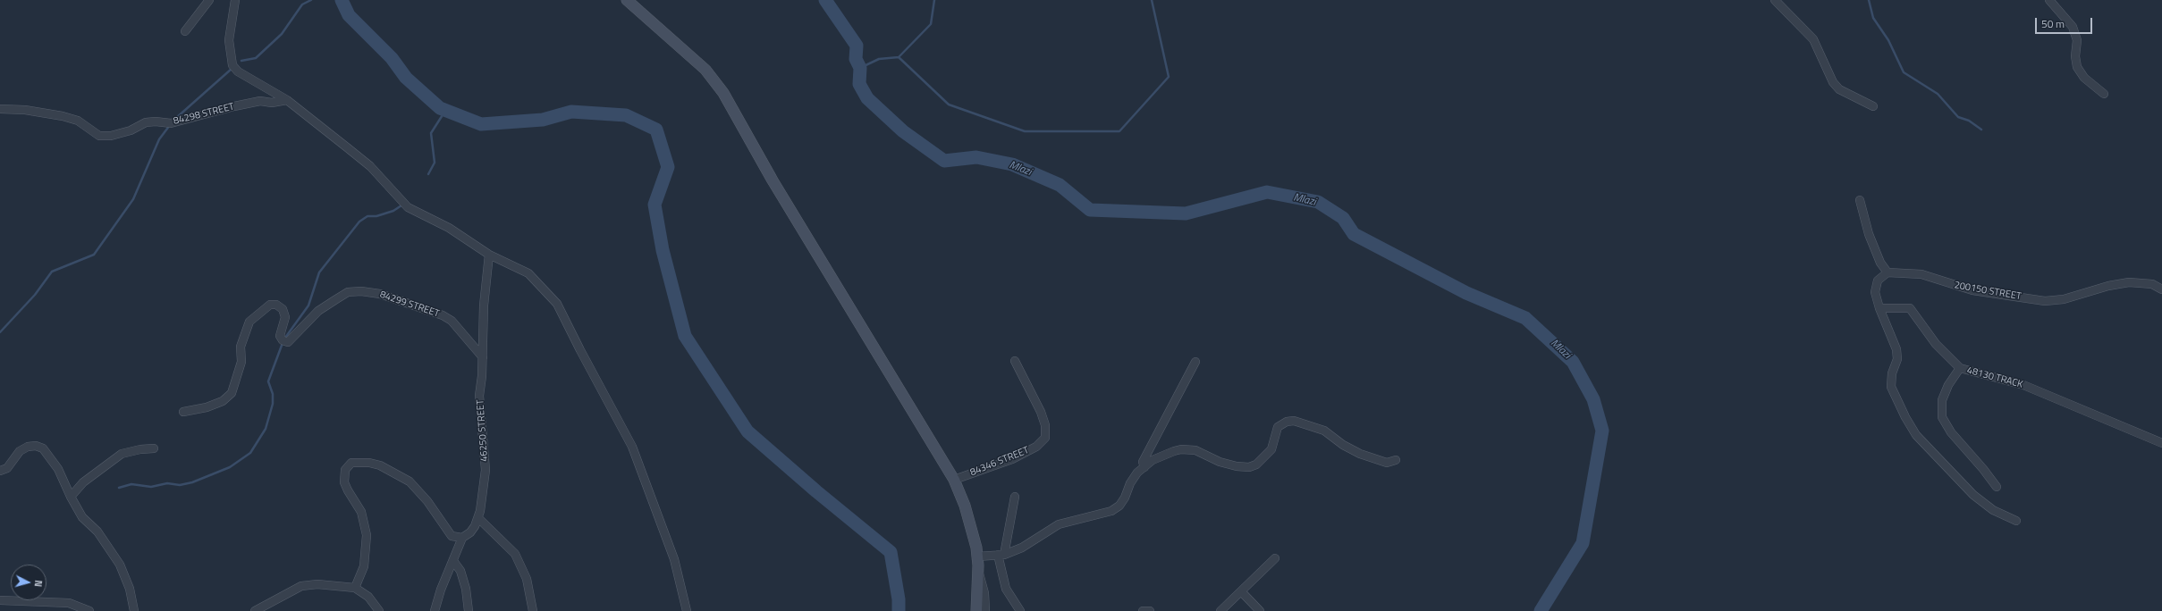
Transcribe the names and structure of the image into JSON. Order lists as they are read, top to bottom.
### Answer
{
  "streets": {
    "street": [
      "84298 STREET",
      "200150 STREET",
      "84299 STREET",
      "48130 TRACK",
      "46250 STREET",
      "84346 STREET"
    ]
  },
  "crossings": [
    ["84299 STREET", "46250 STREET"]
  ],
  "water": ["Mlazi"],
  "scale_bar": "50 m",
  "north": "right"
}
